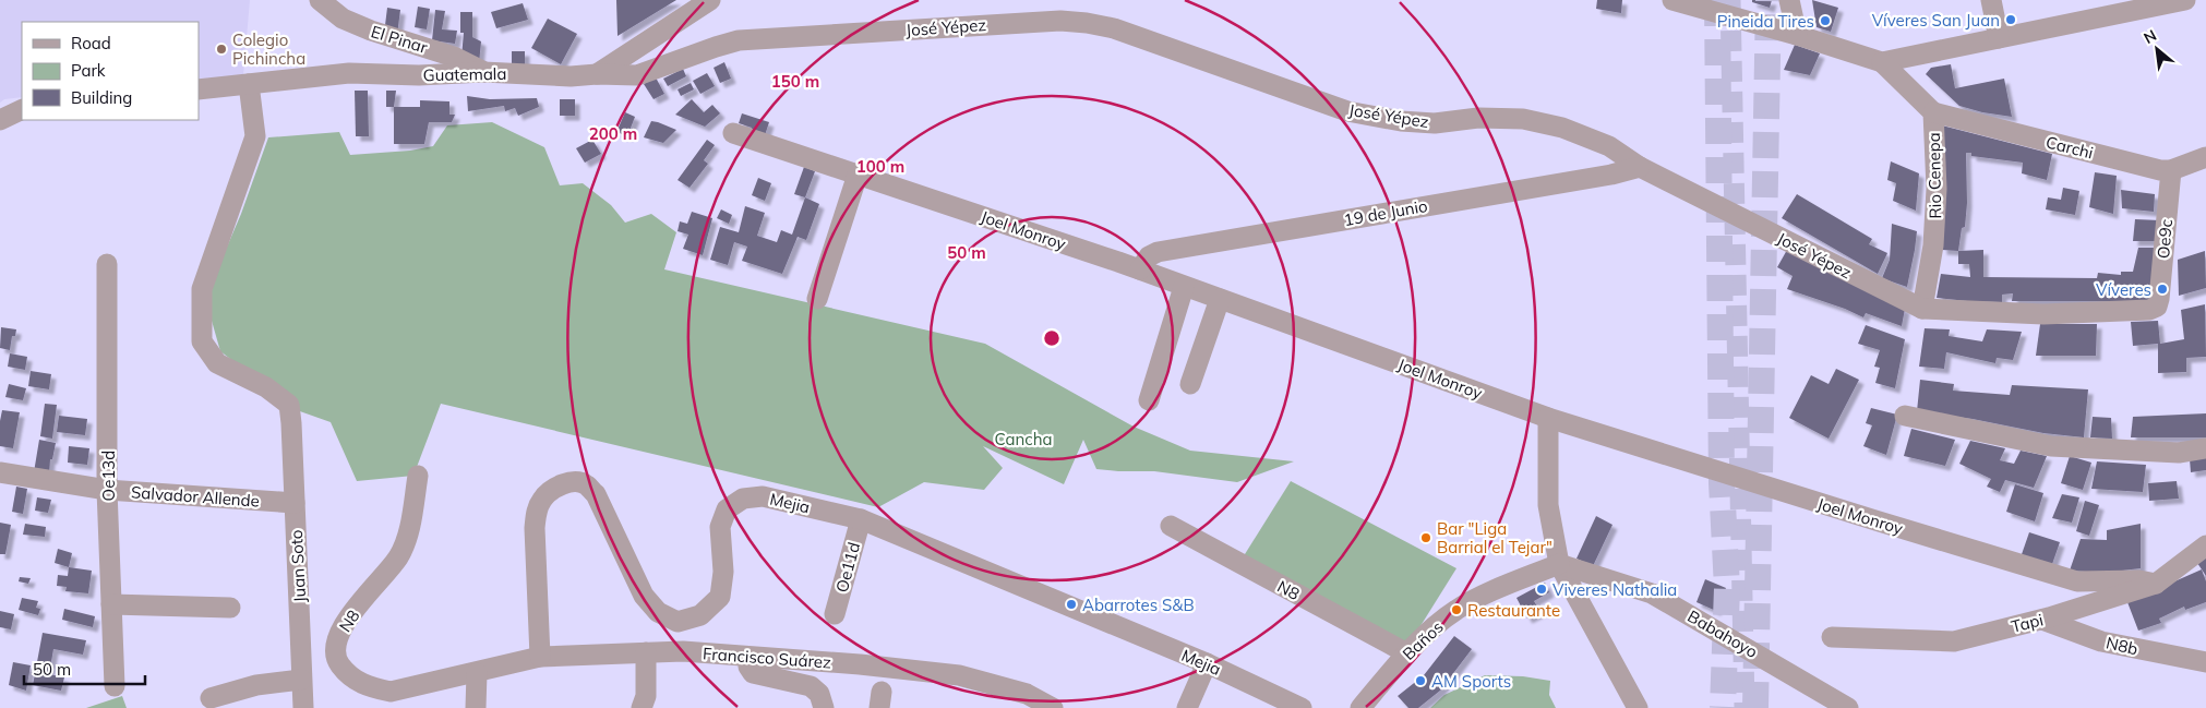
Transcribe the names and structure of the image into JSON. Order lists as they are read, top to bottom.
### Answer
{
  "streets": {
    "street": [
      "José Yépez",
      "El Pinar",
      "Guatemala",
      "Carchi",
      "Rio Cenepa",
      "19 de Junio",
      "Joel Monroy",
      "Oe9c",
      "Oe13d",
      "Salvador Allende",
      "Mejia",
      "Juan Soto",
      "Oe11d",
      "N8",
      "Tapi",
      "Babahoyo",
      "Baños",
      "N8b",
      "Francisco Suárez"
    ]
  },
  "crossings": [
    ["José Yépez", "Guatemala"],
    ["José Yépez", "Rio Cenepa"],
    ["José Yépez", "19 de Junio"],
    ["José Yépez", "Oe9c"],
    ["El Pinar", "Guatemala"],
    ["Guatemala", "Juan Soto"],
    ["Carchi", "Rio Cenepa"],
    ["Carchi", "Oe9c"],
    ["19 de Junio", "Joel Monroy"],
    ["Joel Monroy", "Tapi"],
    ["Oe13d", "Salvador Allende"],
    ["Salvador Allende", "Juan Soto"],
    ["Mejia", "Oe11d"],
    ["Mejia", "Francisco Suárez"],
    ["N8", "Baños"],
    ["N8", "Francisco Suárez"],
    ["Tapi", "N8b"],
    ["Babahoyo", "Baños"]
  ],
  "parks": ["Cancha"],
  "places": [
    "Víveres San Juan",
    "Pineida Tires",
    "Colegio Pichincha",
    "Víveres",
    "Bar \"Liga Barrial el Tejar\"",
    "Viveres Nathalia",
    "Abarrotes S&B",
    "Restaurante",
    "AM Sports"
  ],
  "legend": ["Road", "Park", "Building"],
  "scale_bar": "50 m",
  "north": "top left",
  "rings": [
    "150 m",
    "200 m",
    "100 m",
    "50 m"
  ]
}
